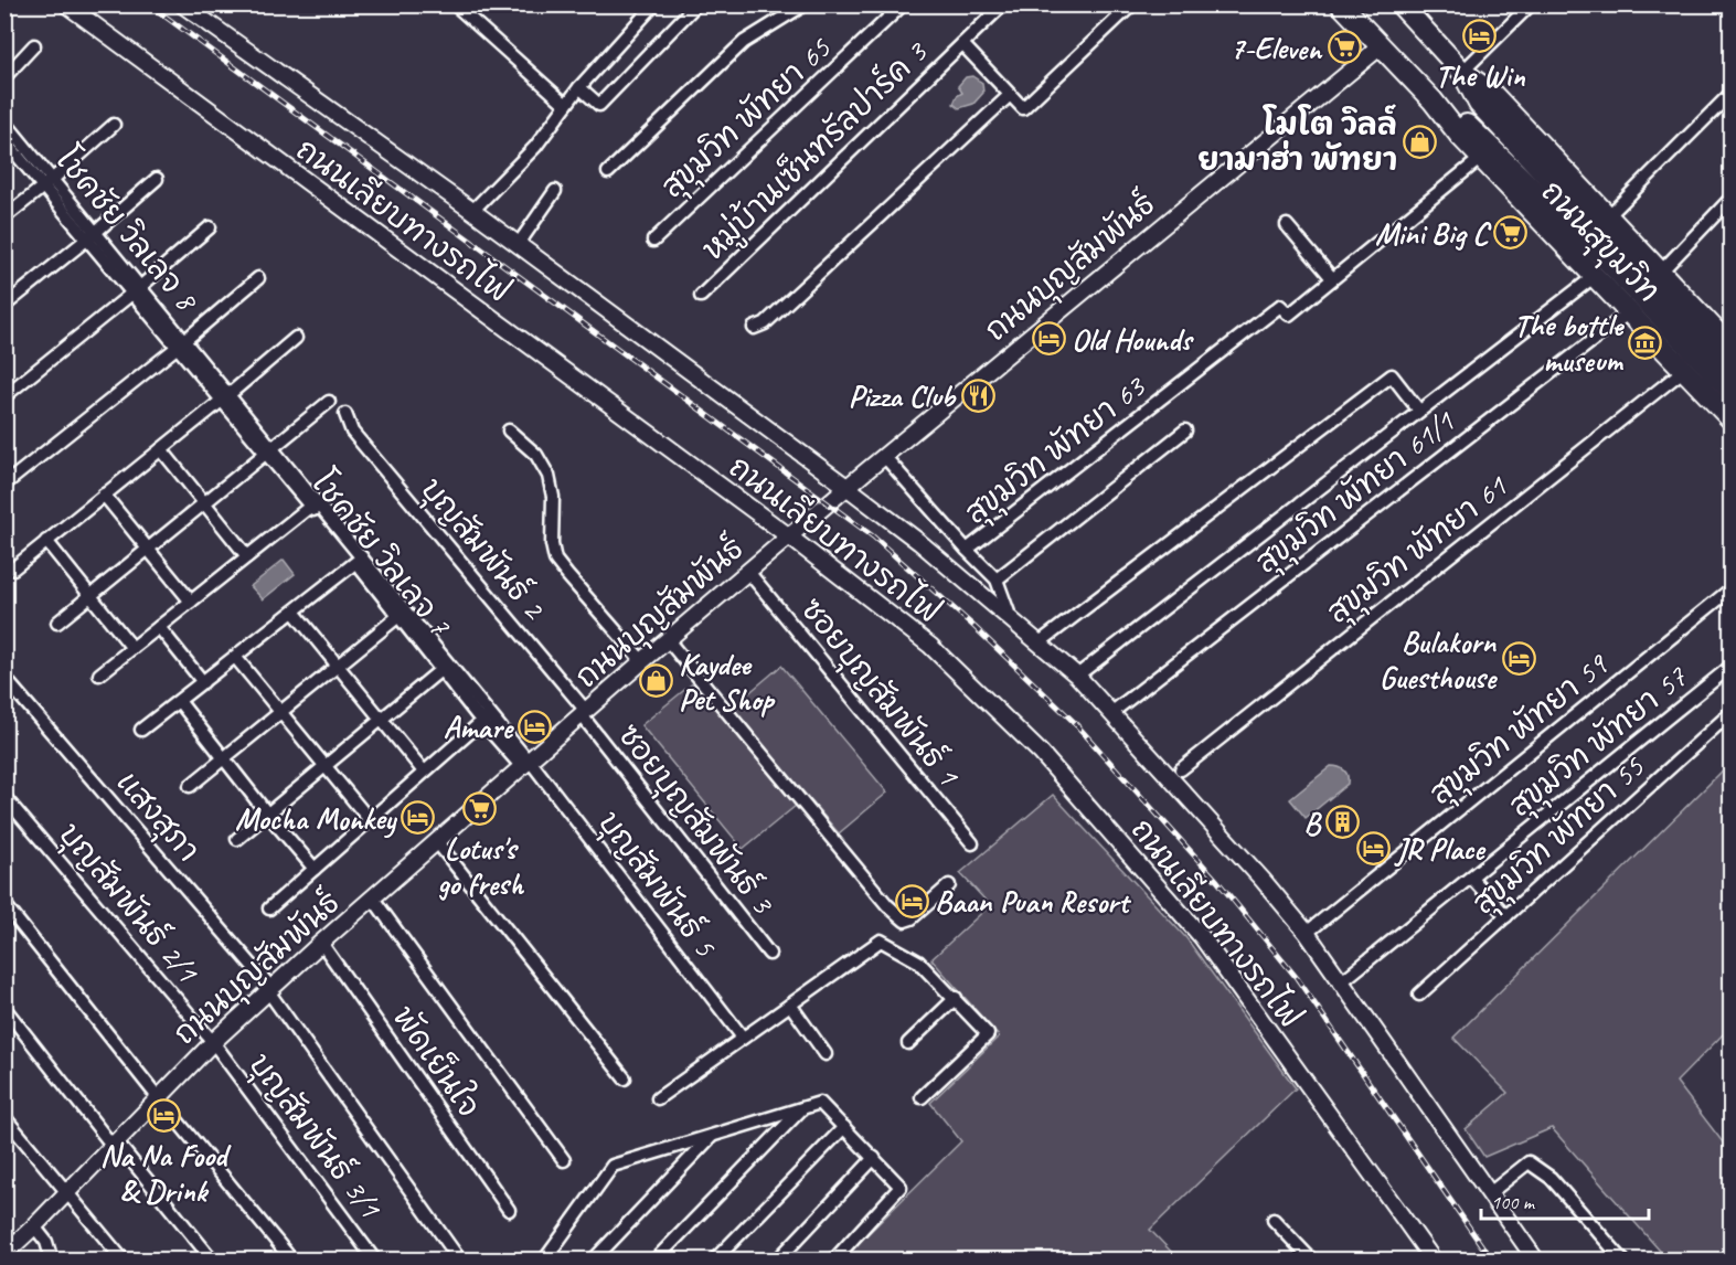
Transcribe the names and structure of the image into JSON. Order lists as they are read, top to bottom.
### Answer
{
  "streets": {
    "highway": ["ถนนสุขุมวิท"],
    "street": [
      "สุขุมวิท พัทยา 65",
      "หมู่บ้านเซ็นทรัลปาร์ค 3",
      "ถนนเลียบทางรถไฟ",
      "โชคชัย วิลเลจ 8",
      "ถนนบุญสัมพันธ์",
      "สุขุมวิท พัทยา 63",
      "สุขุมวิท พัทยา 61/1",
      "บุญสัมพันธ์ 2",
      "สุขุมวิท พัทยา 61",
      "โชคชัย วิลเลจ 7",
      "ซอยบุญสัมพันธ์ 1",
      "สุขุมวิท พัทยา 59",
      "สุขุมวิท พัทยา 57",
      "แสงสุภา",
      "ซอยบุญสัมพันธ์ 3",
      "สุขุมวิท พัทยา 55",
      "บุญสัมพันธ์ 5",
      "บุญสัมพันธ์ 2/1",
      "พัดเย็นใจ",
      "บุญสัมพันธ์ 3/1"
    ]
  },
  "crossings": [
    ["ถนนเลียบทางรถไฟ", "ถนนบุญสัมพันธ์"],
    ["ถนนเลียบทางรถไฟ", "สุขุมวิท พัทยา 61/1"],
    ["ถนนเลียบทางรถไฟ", "สุขุมวิท พัทยา 59"],
    ["ถนนเลียบทางรถไฟ", "สุขุมวิท พัทยา 57"],
    ["โชคชัย วิลเลจ 8", "โชคชัย วิลเลจ 7"],
    ["ถนนสุขุมวิท", "ถนนบุญสัมพันธ์"],
    ["ถนนสุขุมวิท", "สุขุมวิท พัทยา 63"],
    ["ถนนสุขุมวิท", "สุขุมวิท พัทยา 61/1"],
    ["ถนนสุขุมวิท", "สุขุมวิท พัทยา 61"],
    ["ถนนบุญสัมพันธ์", "บุญสัมพันธ์ 2"],
    ["ถนนบุญสัมพันธ์", "โชคชัย วิลเลจ 7"],
    ["ถนนบุญสัมพันธ์", "ซอยบุญสัมพันธ์ 1"],
    ["ถนนบุญสัมพันธ์", "แสงสุภา"],
    ["ถนนบุญสัมพันธ์", "ซอยบุญสัมพันธ์ 3"],
    ["ถนนบุญสัมพันธ์", "บุญสัมพันธ์ 5"],
    ["ถนนบุญสัมพันธ์", "บุญสัมพันธ์ 2/1"],
    ["ถนนบุญสัมพันธ์", "พัดเย็นใจ"],
    ["ถนนบุญสัมพันธ์", "บุญสัมพันธ์ 3/1"],
    ["บุญสัมพันธ์ 2", "ซอยบุญสัมพันธ์ 3"],
    ["โชคชัย วิลเลจ 7", "บุญสัมพันธ์ 5"],
    ["บุญสัมพันธ์ 2/1", "บุญสัมพันธ์ 3/1"]
  ],
  "places": {
    "hotel": [
      "The Win",
      "Old Hounds",
      "Bulakorn Guesthouse",
      "Amare",
      "Mocha Monkey",
      "JR Place",
      "Baan Puan Resort",
      "Na Na Food & Drink"
    ],
    "supermarket": ["7-Eleven", "Mini Big C", "Lotus's go fresh"],
    "shop": ["โมโต วิลล์ ยามาฮ่า พัทยา", "Kaydee Pet Shop"],
    "museum": ["The bottle museum"],
    "restaurant": ["Pizza Club"],
    "building": ["B"]
  },
  "scale_bar": "100 m"
}
